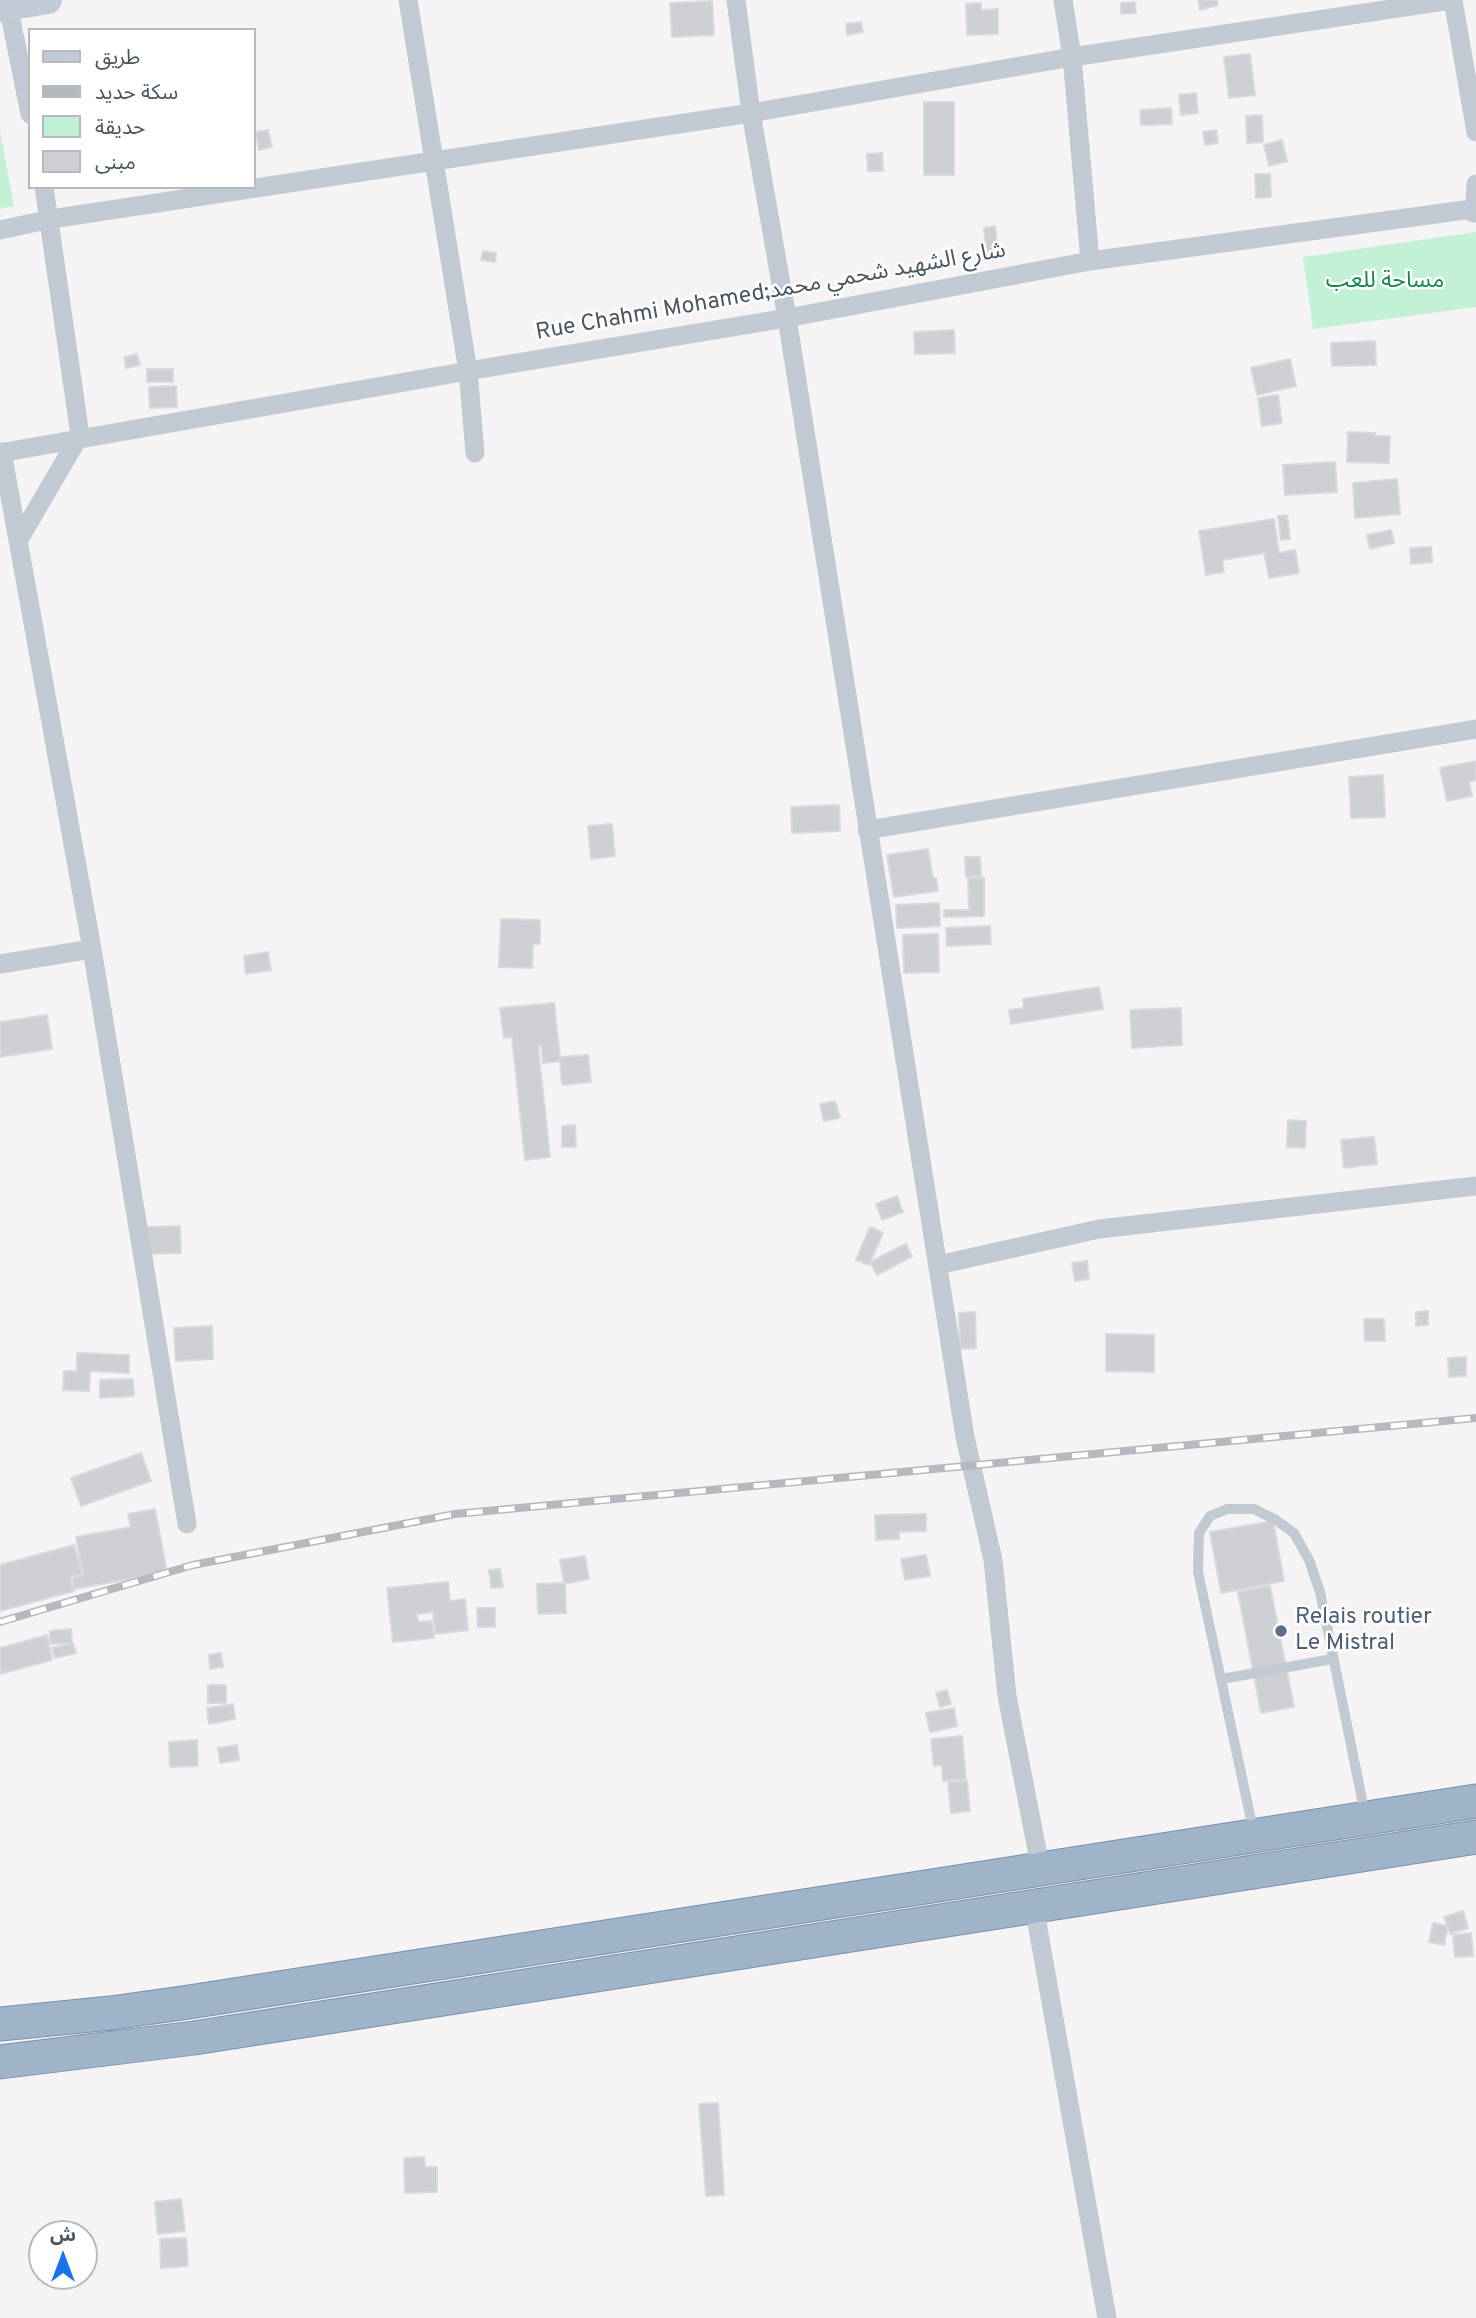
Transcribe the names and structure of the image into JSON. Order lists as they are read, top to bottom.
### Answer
{
  "streets": {
    "street": ["Rue Chahmi Mohamed;شارع الشهيد شحمي محمد"]
  },
  "parks": ["مساحة للعب"],
  "places": ["Relais routier Le Mistral"],
  "legend": [
    "طريق",
    "سكة حديد",
    "حديقة",
    "مبنى"
  ],
  "north": "top"
}
